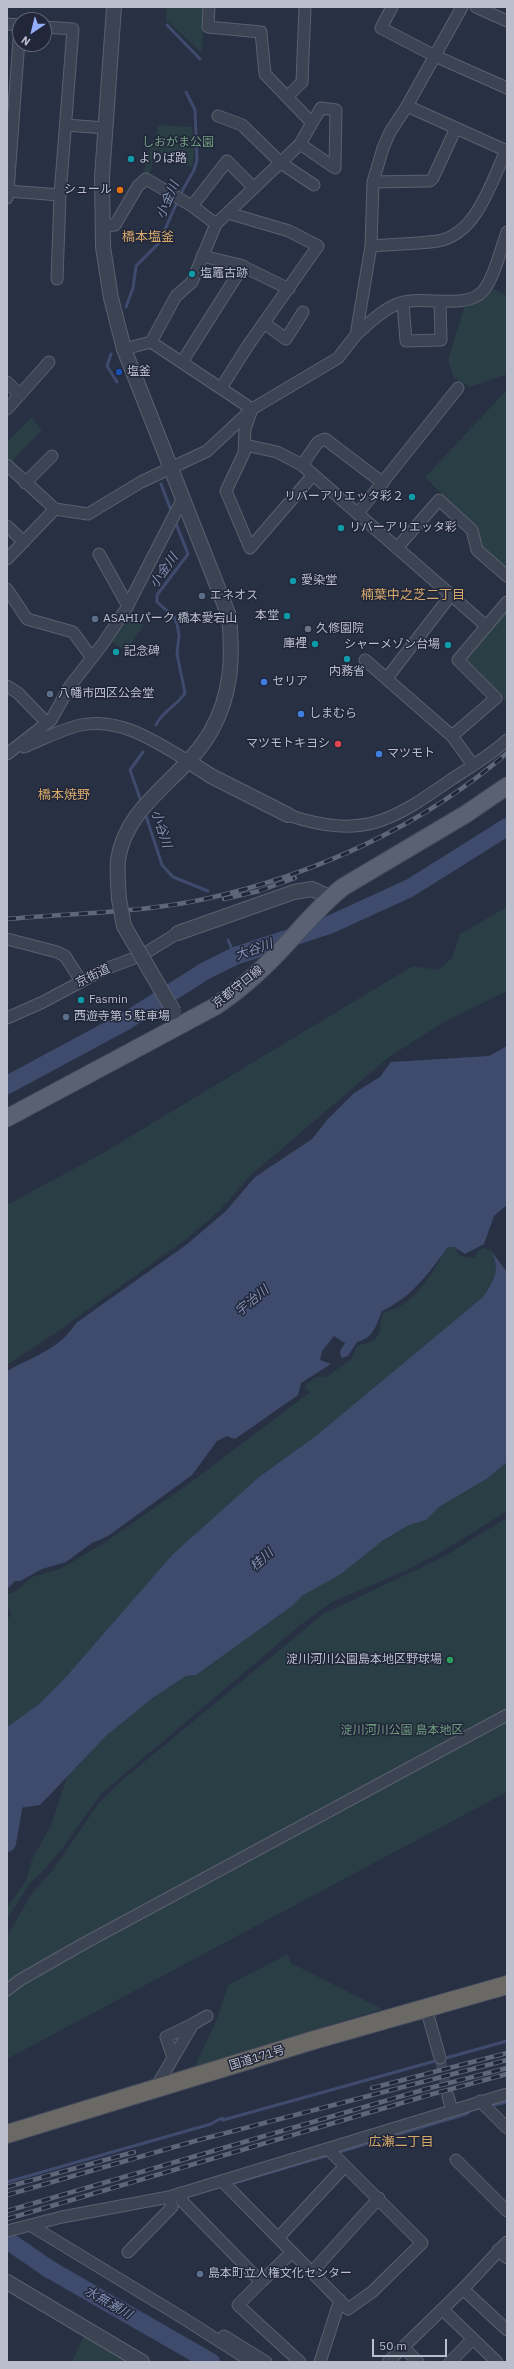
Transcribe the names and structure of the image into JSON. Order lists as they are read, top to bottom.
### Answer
{
  "streets": {
    "highway": ["国道171号"],
    "main road": ["京都守口線"],
    "street": ["京街道"]
  },
  "districts": [
    "橋本塩釜",
    "楠葉中之芝二丁目",
    "橋本焼野",
    "広瀬二丁目"
  ],
  "water": [
    "小金川",
    "小谷川",
    "大谷川",
    "宇治川",
    "桂川",
    "水無瀬川"
  ],
  "parks": ["しおがま公園", "淀川河川公園 島本地区"],
  "places": [
    "よりば路",
    "シュール",
    "塩竈古跡",
    "塩釜",
    "リバーアリエッタ彩２",
    "リバーアリエッタ彩",
    "愛染堂",
    "エネオス",
    "本堂",
    "ASAHIパーク 橋本愛宕山",
    "久修園院",
    "庫裡",
    "シャーメゾン台場",
    "記念碑",
    "内務省",
    "セリア",
    "八幡市四区公会堂",
    "しまむら",
    "マツモトキヨシ",
    "マツモト",
    "Fasmin",
    "西遊寺第５駐車場",
    "淀川河川公園島本地区野球場",
    "島本町立人権文化センター"
  ],
  "scale_bar": "50 m",
  "north": "bottom left"
}
